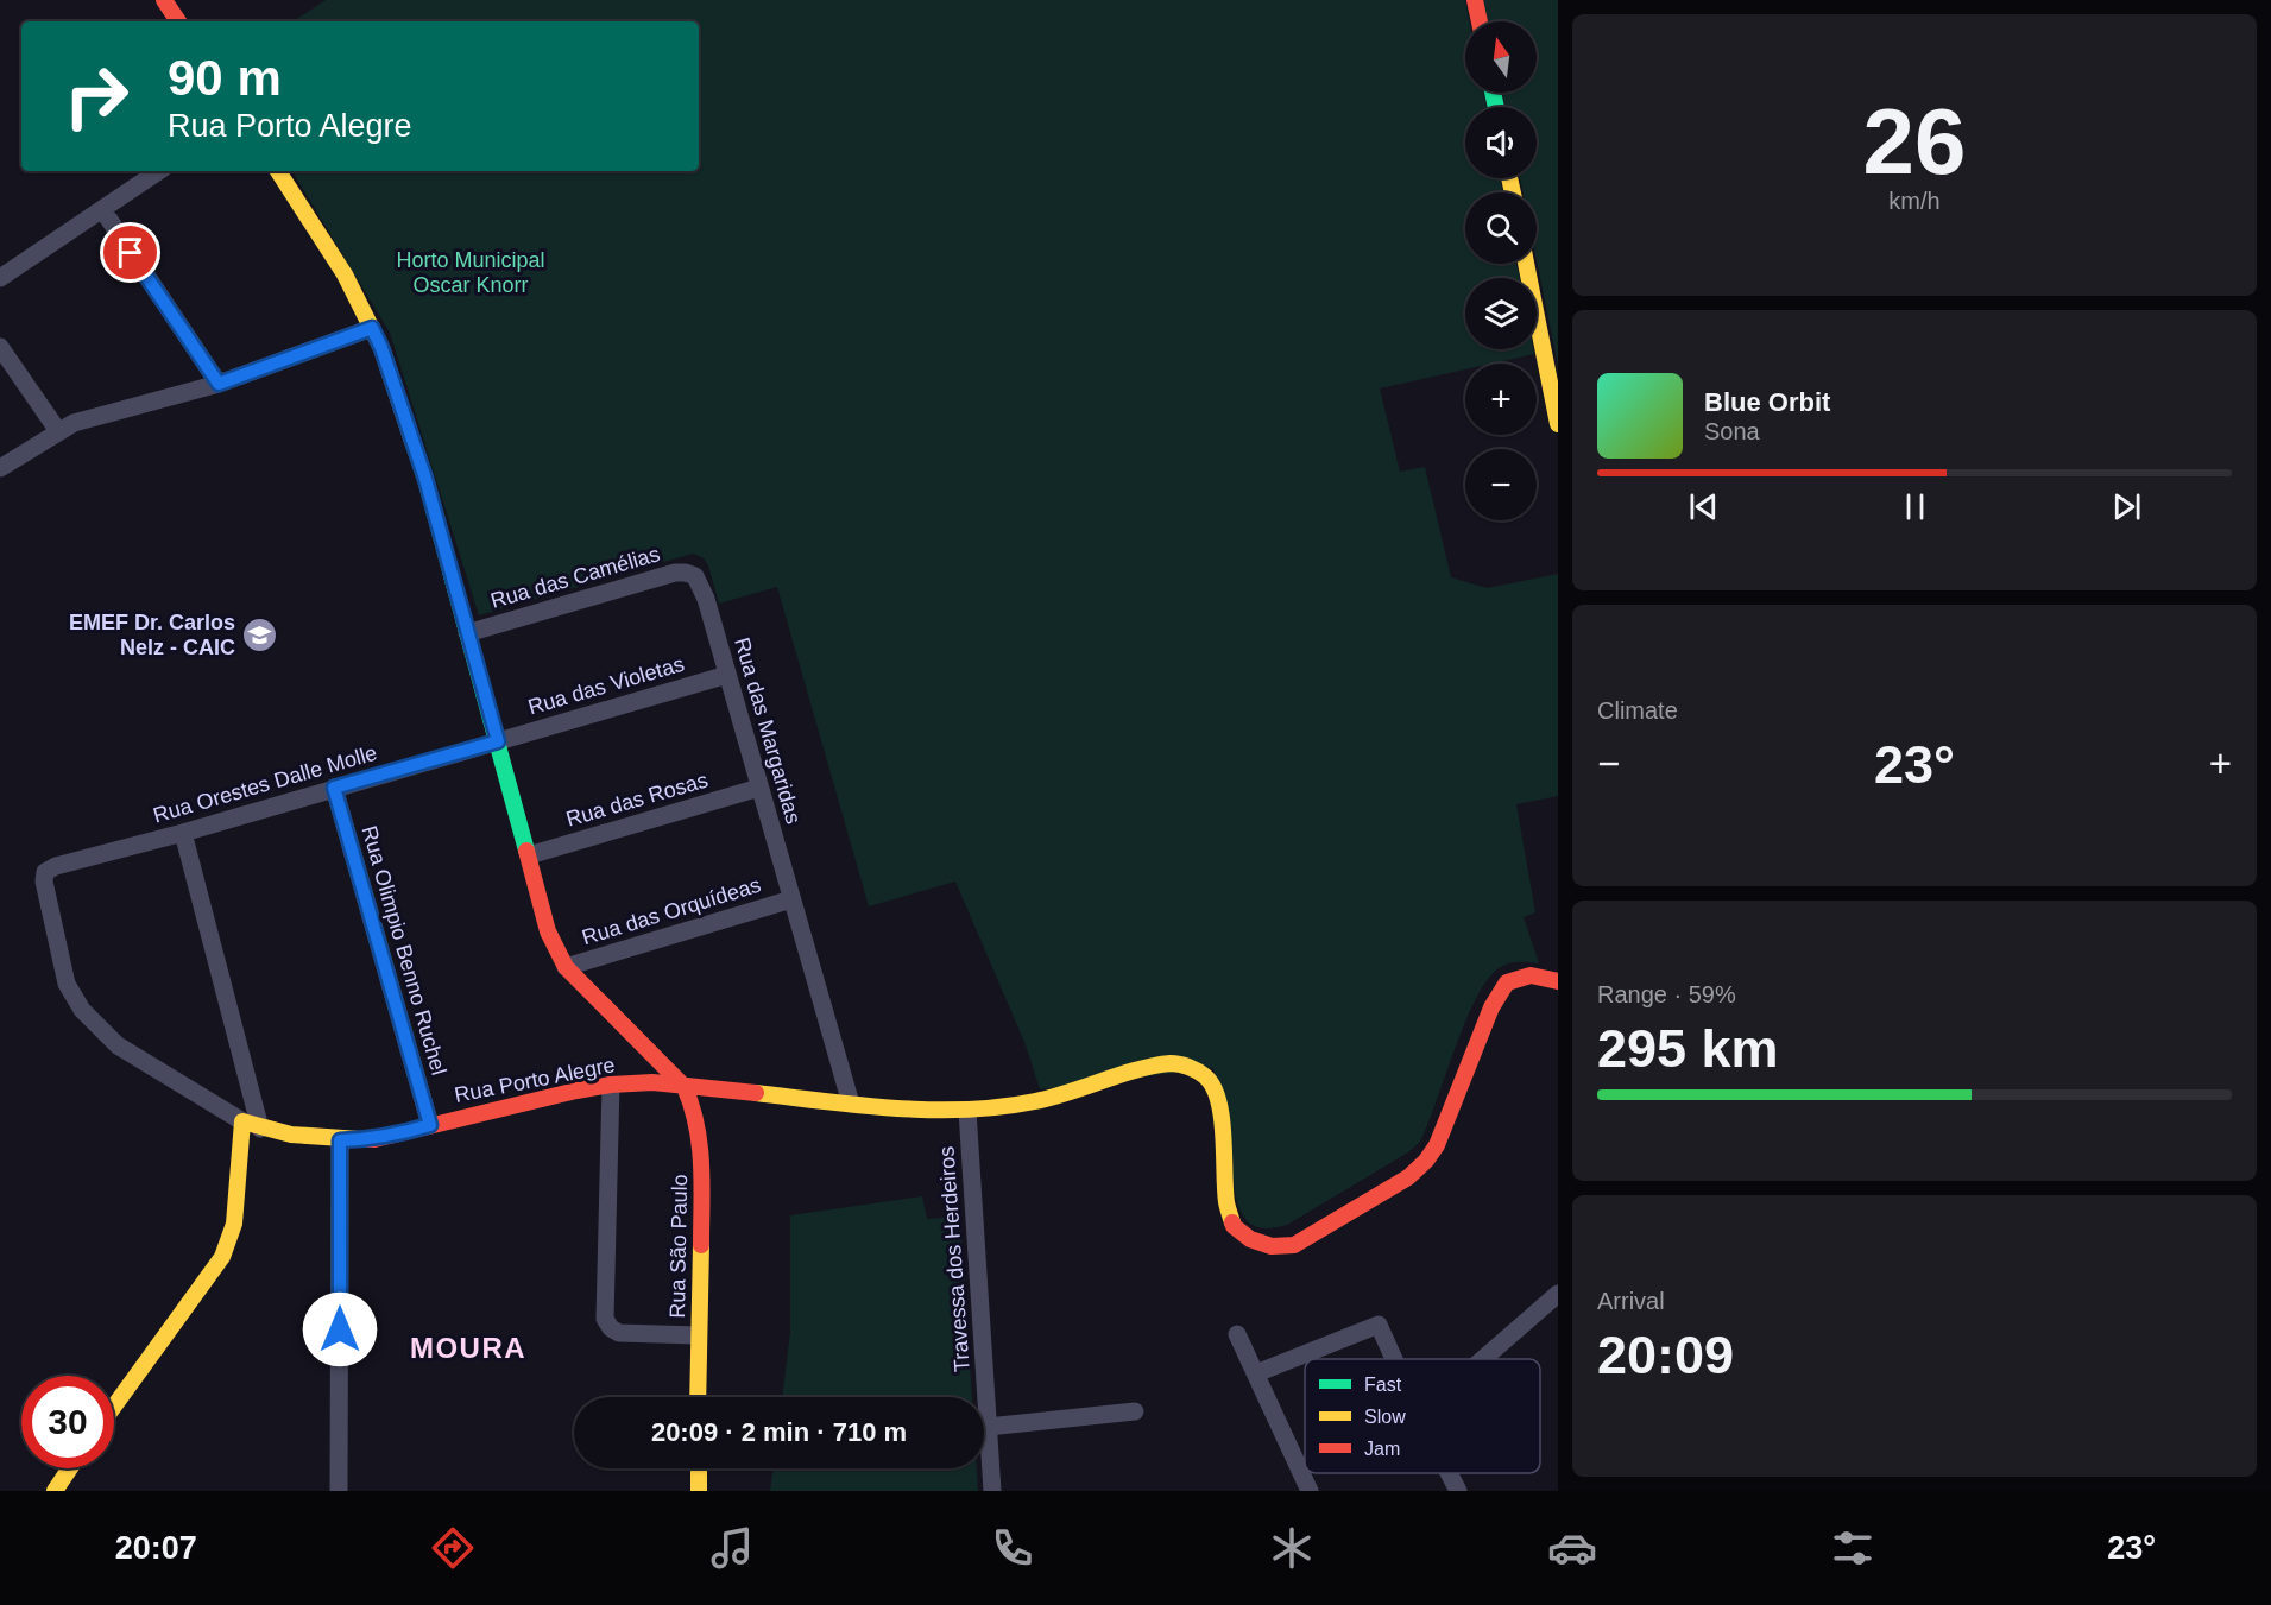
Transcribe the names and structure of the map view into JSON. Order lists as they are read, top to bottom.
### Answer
{
  "streets": {
    "street": [
      "Rua das Camélias",
      "Rua das Violetas",
      "Rua das Margaridas",
      "Rua Orestes Dalle Molle",
      "Rua das Rosas",
      "Rua das Orquídeas",
      "Rua Olimpio Benno Ruchel",
      "Rua Porto Alegre",
      "Rua São Paulo",
      "Travessa dos Herdeiros"
    ]
  },
  "crossings": [
    ["Rua das Camélias", "Rua das Margaridas"],
    ["Rua das Violetas", "Rua das Margaridas"],
    ["Rua das Violetas", "Rua Orestes Dalle Molle"],
    ["Rua das Margaridas", "Rua das Rosas"],
    ["Rua das Margaridas", "Rua das Orquídeas"],
    ["Rua das Margaridas", "Rua Porto Alegre"],
    ["Rua Orestes Dalle Molle", "Rua Olimpio Benno Ruchel"],
    ["Rua Orestes Dalle Molle", "Rua Porto Alegre"],
    ["Rua Olimpio Benno Ruchel", "Rua Porto Alegre"],
    ["Rua Porto Alegre", "Rua São Paulo"],
    ["Rua Porto Alegre", "Travessa dos Herdeiros"]
  ],
  "districts": ["MOURA"],
  "parks": ["Horto Municipal Oscar Knorr"],
  "places": {
    "school or university": ["EMEF Dr. Carlos Nelz - CAIC"]
  },
  "legend": ["Fast", "Slow", "Jam"],
  "north": "top",
  "page": {
    "tile": [
      ["26", "km/h"],
      "Climate",
      ["Range · 59%", "295 km"],
      ["Arrival", "20:09"]
    ],
    "map_buttons": ["+", "−"],
    "turn": ["90 m", "Rua Porto Alegre"],
    "song": ["Blue Orbit", "Sona"],
    "heat": ["−", "23°", "+"],
    "limit": "30",
    "trip": "20:09 · 2 min · 710 m",
    "tabs": ["20:07", "23°"]
  }
}
